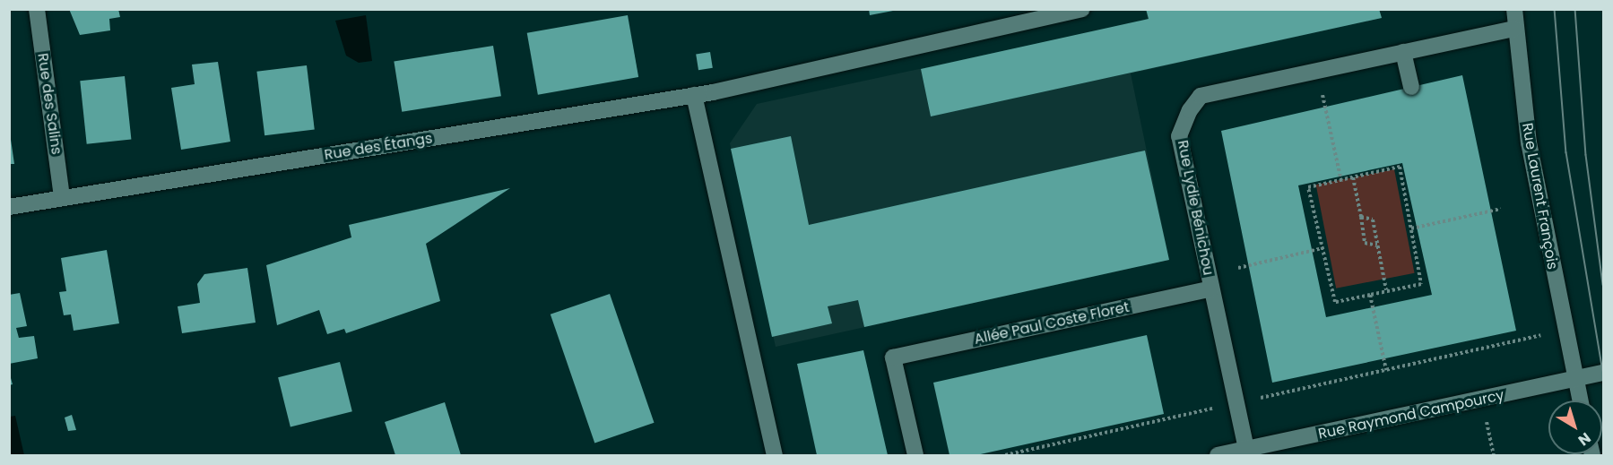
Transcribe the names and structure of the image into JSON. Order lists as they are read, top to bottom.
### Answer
{
  "streets": {
    "street": [
      "Rue des Salins",
      "Rue des Étangs",
      "Rue Laurent François",
      "Rue Lydie Bénichou",
      "Allée Paul Coste Floret",
      "Rue Raymond Campourcy"
    ]
  },
  "crossings": [
    ["Rue des Salins", "Rue des Étangs"],
    ["Rue Laurent François", "Rue Lydie Bénichou"],
    ["Rue Laurent François", "Rue Raymond Campourcy"],
    ["Rue Lydie Bénichou", "Allée Paul Coste Floret"],
    ["Rue Lydie Bénichou", "Rue Raymond Campourcy"]
  ],
  "north": "bottom right"
}
